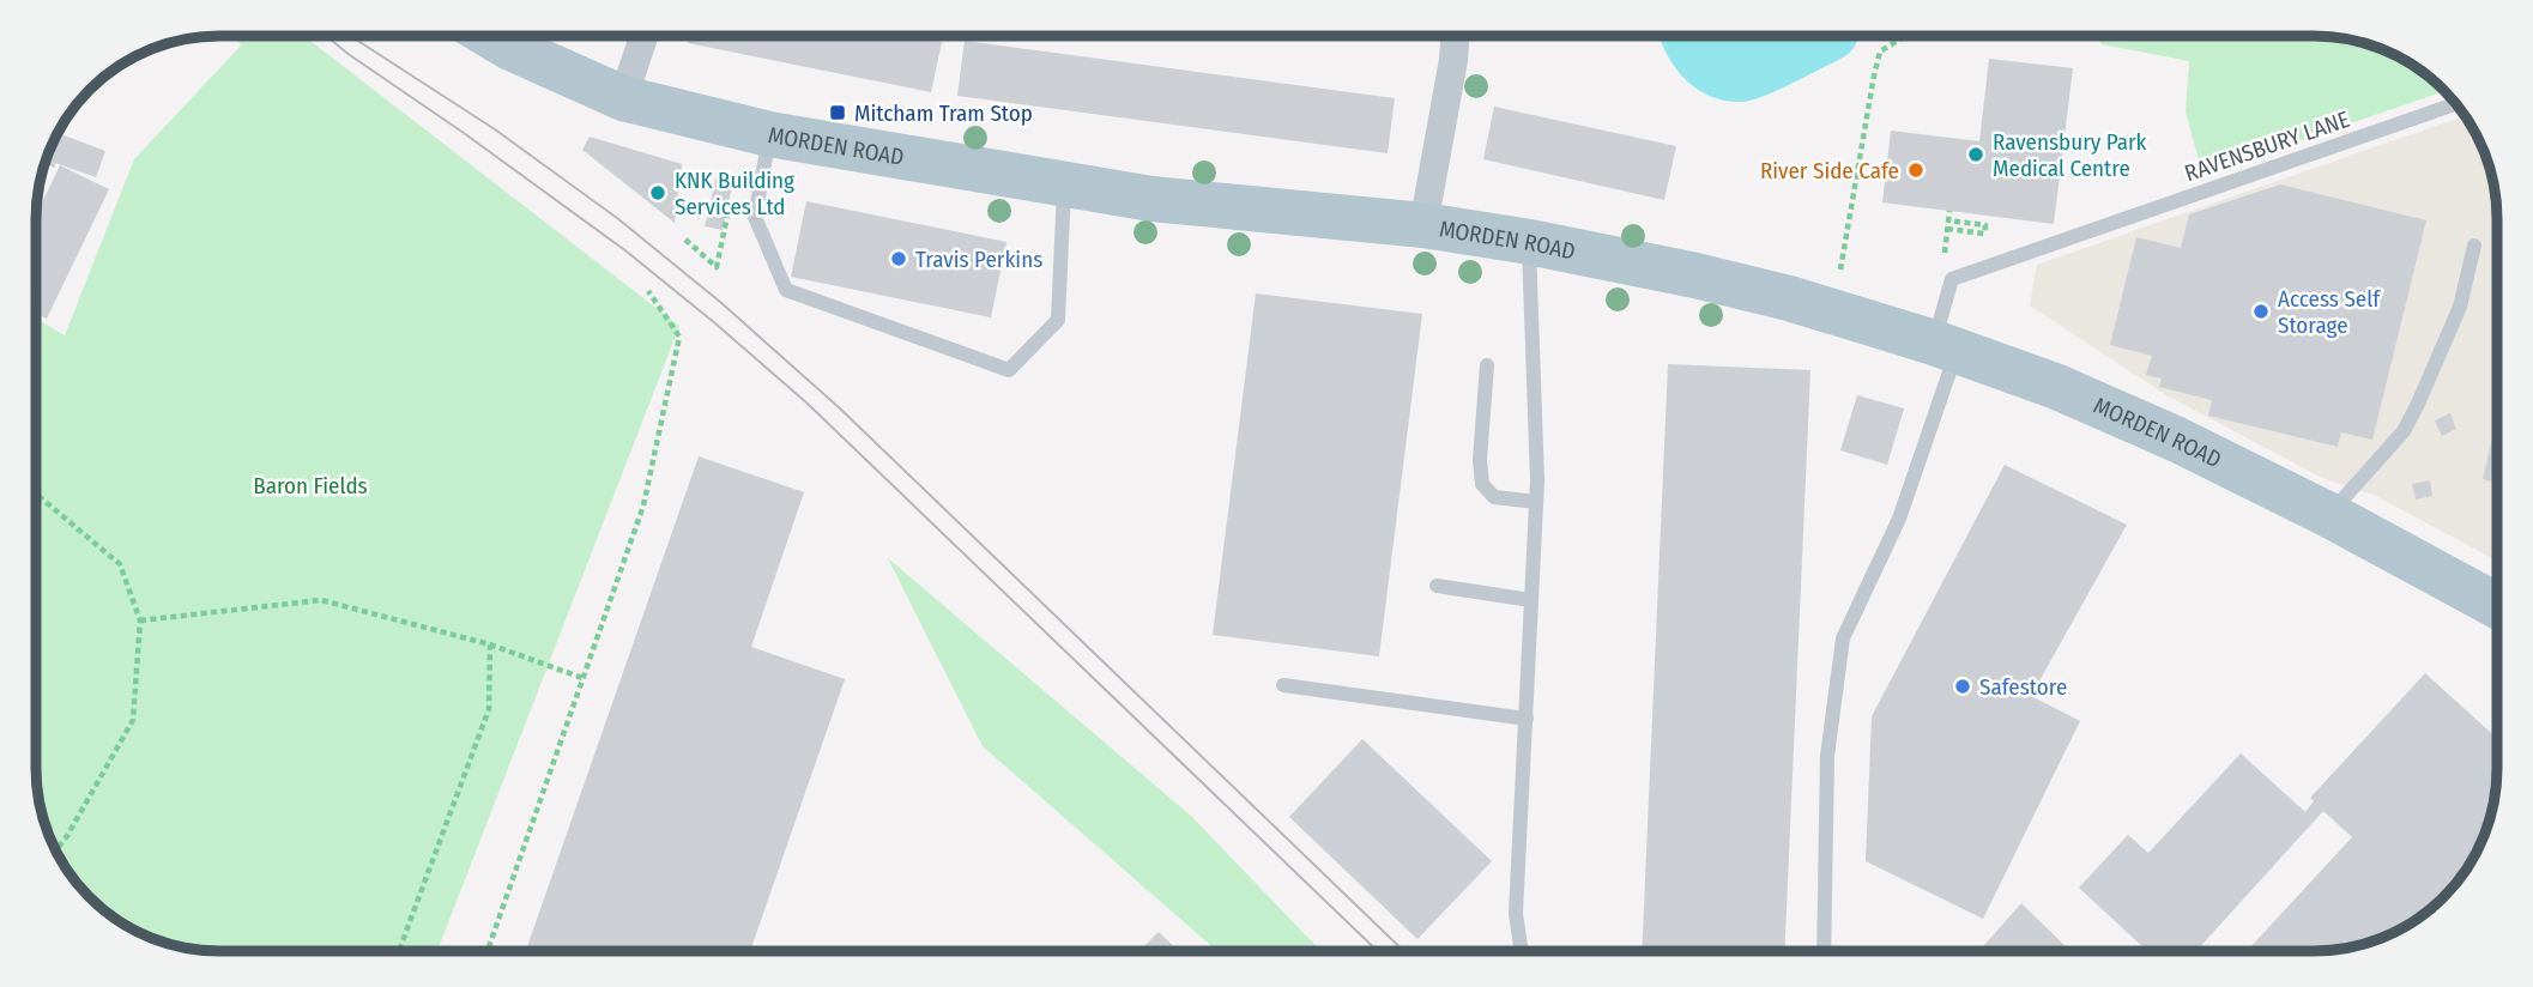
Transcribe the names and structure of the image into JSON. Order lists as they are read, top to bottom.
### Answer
{
  "streets": {
    "main road": ["MORDEN ROAD"],
    "lane": ["RAVENSBURY LANE"]
  },
  "crossings": [
    ["MORDEN ROAD", "RAVENSBURY LANE"]
  ],
  "parks": ["Baron Fields"],
  "places": {
    "transit": ["Mitcham Tram Stop"],
    "other": [
      "Ravensbury Park Medical Centre",
      "River Side Cafe",
      "KNK Building Services Ltd",
      "Travis Perkins",
      "Access Self Storage",
      "Safestore"
    ]
  }
}
